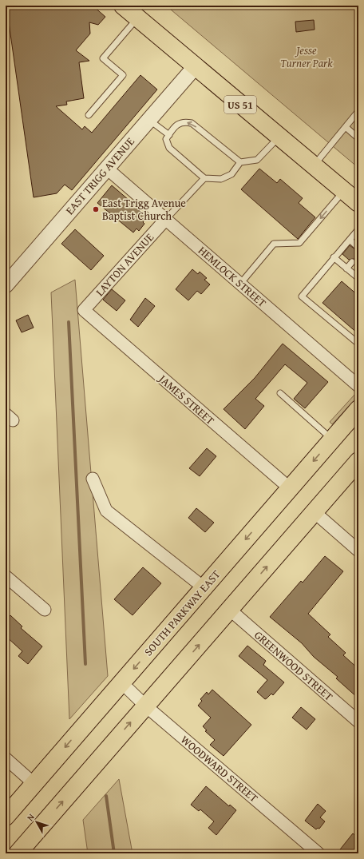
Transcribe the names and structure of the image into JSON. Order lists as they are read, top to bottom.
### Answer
{
  "streets": {
    "main road": ["US 51", "SOUTH PARKWAY EAST"],
    "street": [
      "EAST TRIGG AVENUE",
      "LAYTON AVENUE",
      "HEMLOCK STREET",
      "JAMES STREET",
      "GREENWOOD STREET",
      "WOODWARD STREET"
    ]
  },
  "crossings": [
    ["US 51", "EAST TRIGG AVENUE"],
    ["EAST TRIGG AVENUE", "HEMLOCK STREET"],
    ["LAYTON AVENUE", "HEMLOCK STREET"],
    ["LAYTON AVENUE", "JAMES STREET"],
    ["JAMES STREET", "SOUTH PARKWAY EAST"],
    ["SOUTH PARKWAY EAST", "WOODWARD STREET"]
  ],
  "parks": ["Jesse Turner Park"],
  "places": ["East Trigg Avenue Baptist Church"],
  "north": "top left"
}
